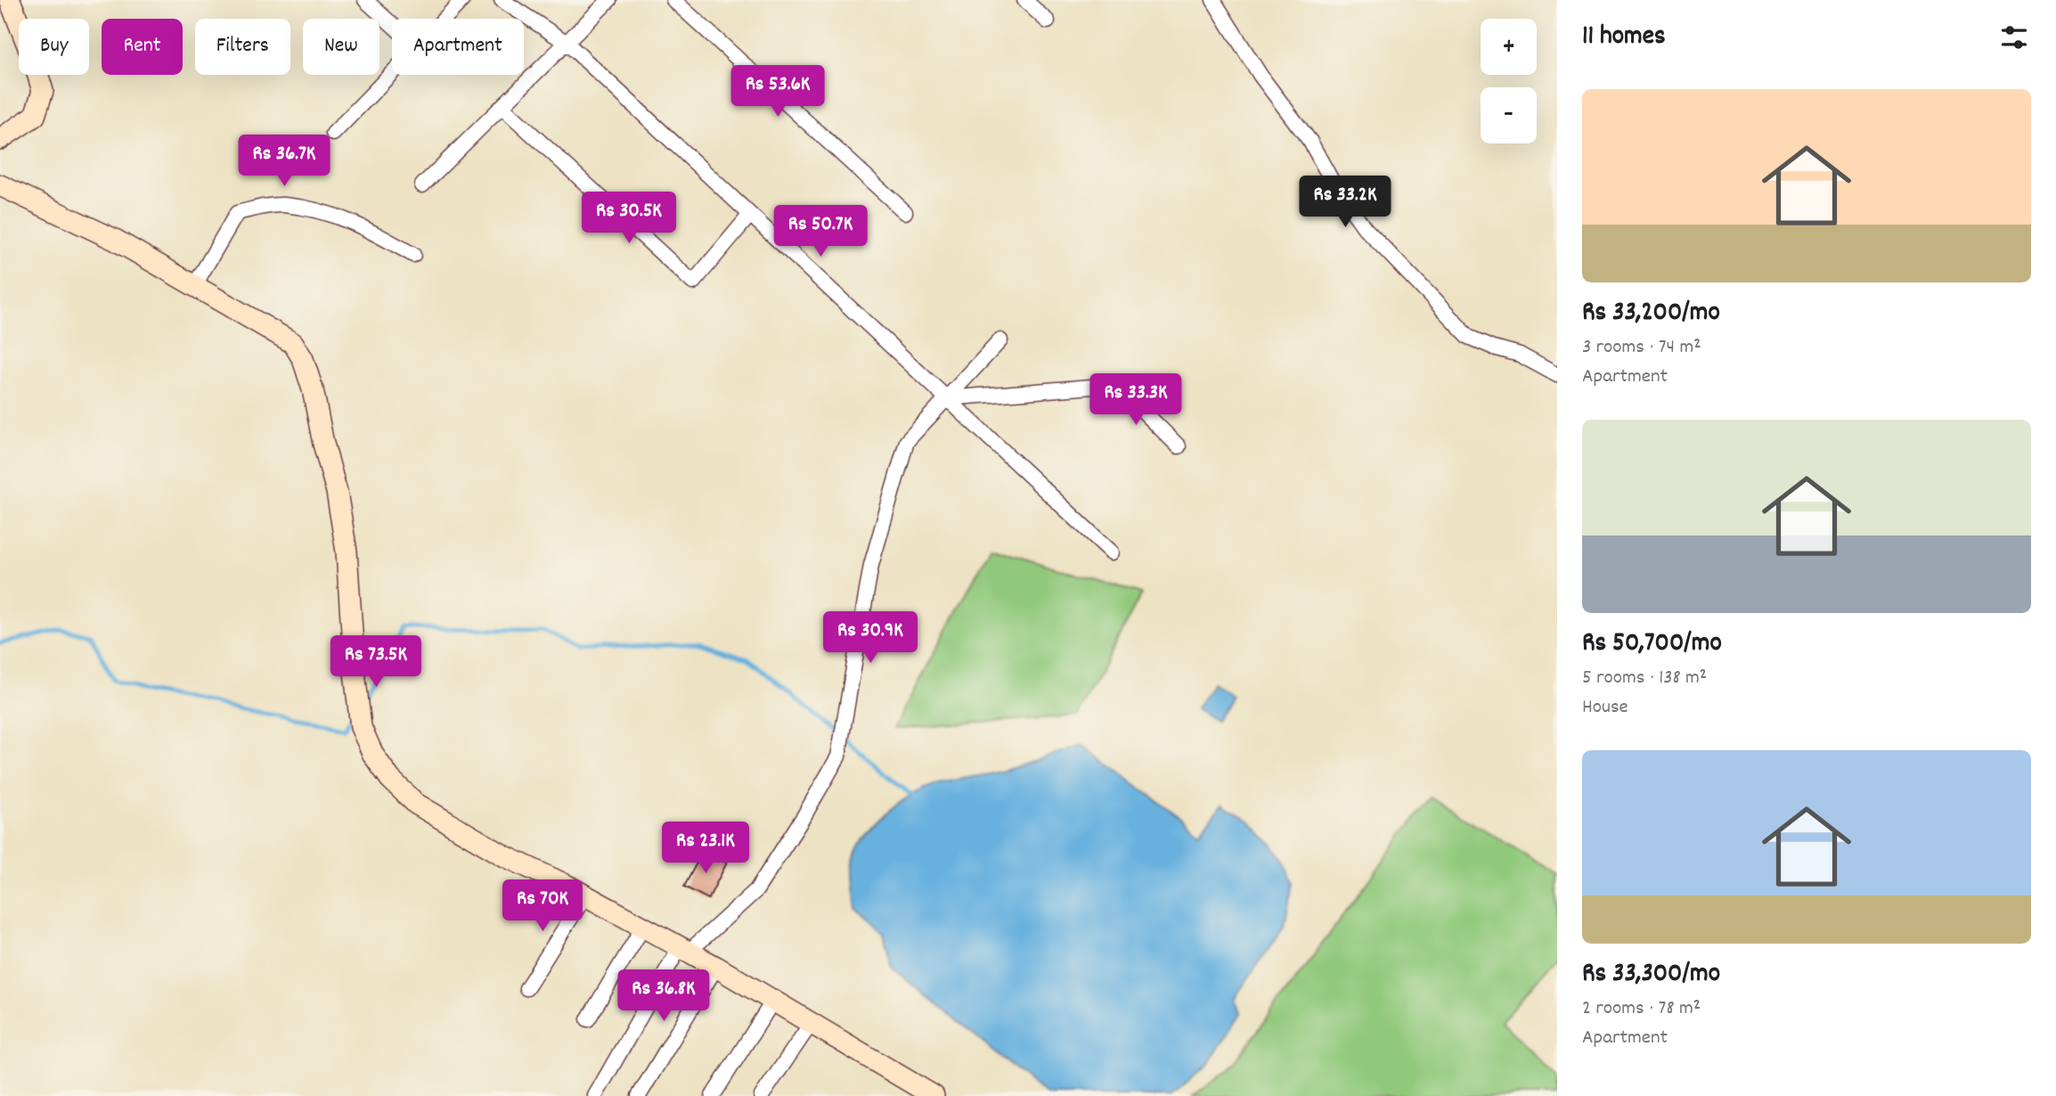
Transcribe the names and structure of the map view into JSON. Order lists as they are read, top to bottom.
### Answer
{
  "page": {
    "heading": "11 homes",
    "map_buttons": ["+", "−"],
    "chip": [
      "Buy",
      "Rent",
      "Filters",
      "New",
      "Apartment"
    ],
    "price": [
      "Rs 53.6K",
      "Rs 36.7K",
      "Rs 33.2K",
      "Rs 30.5K",
      "Rs 50.7K",
      "Rs 33.3K",
      "Rs 30.9K",
      "Rs 73.5K",
      "Rs 23.1K",
      "Rs 70K",
      "Rs 36.8K"
    ],
    "list": [
      {
        "name": "Rs 33,200/mo",
        "note": "3 rooms · 74 m² · Apartment"
      },
      {
        "name": "Rs 50,700/mo",
        "note": "5 rooms · 138 m² · House"
      },
      {
        "name": "Rs 33,300/mo",
        "note": "2 rooms · 78 m² · Apartment"
      }
    ]
  }
}
